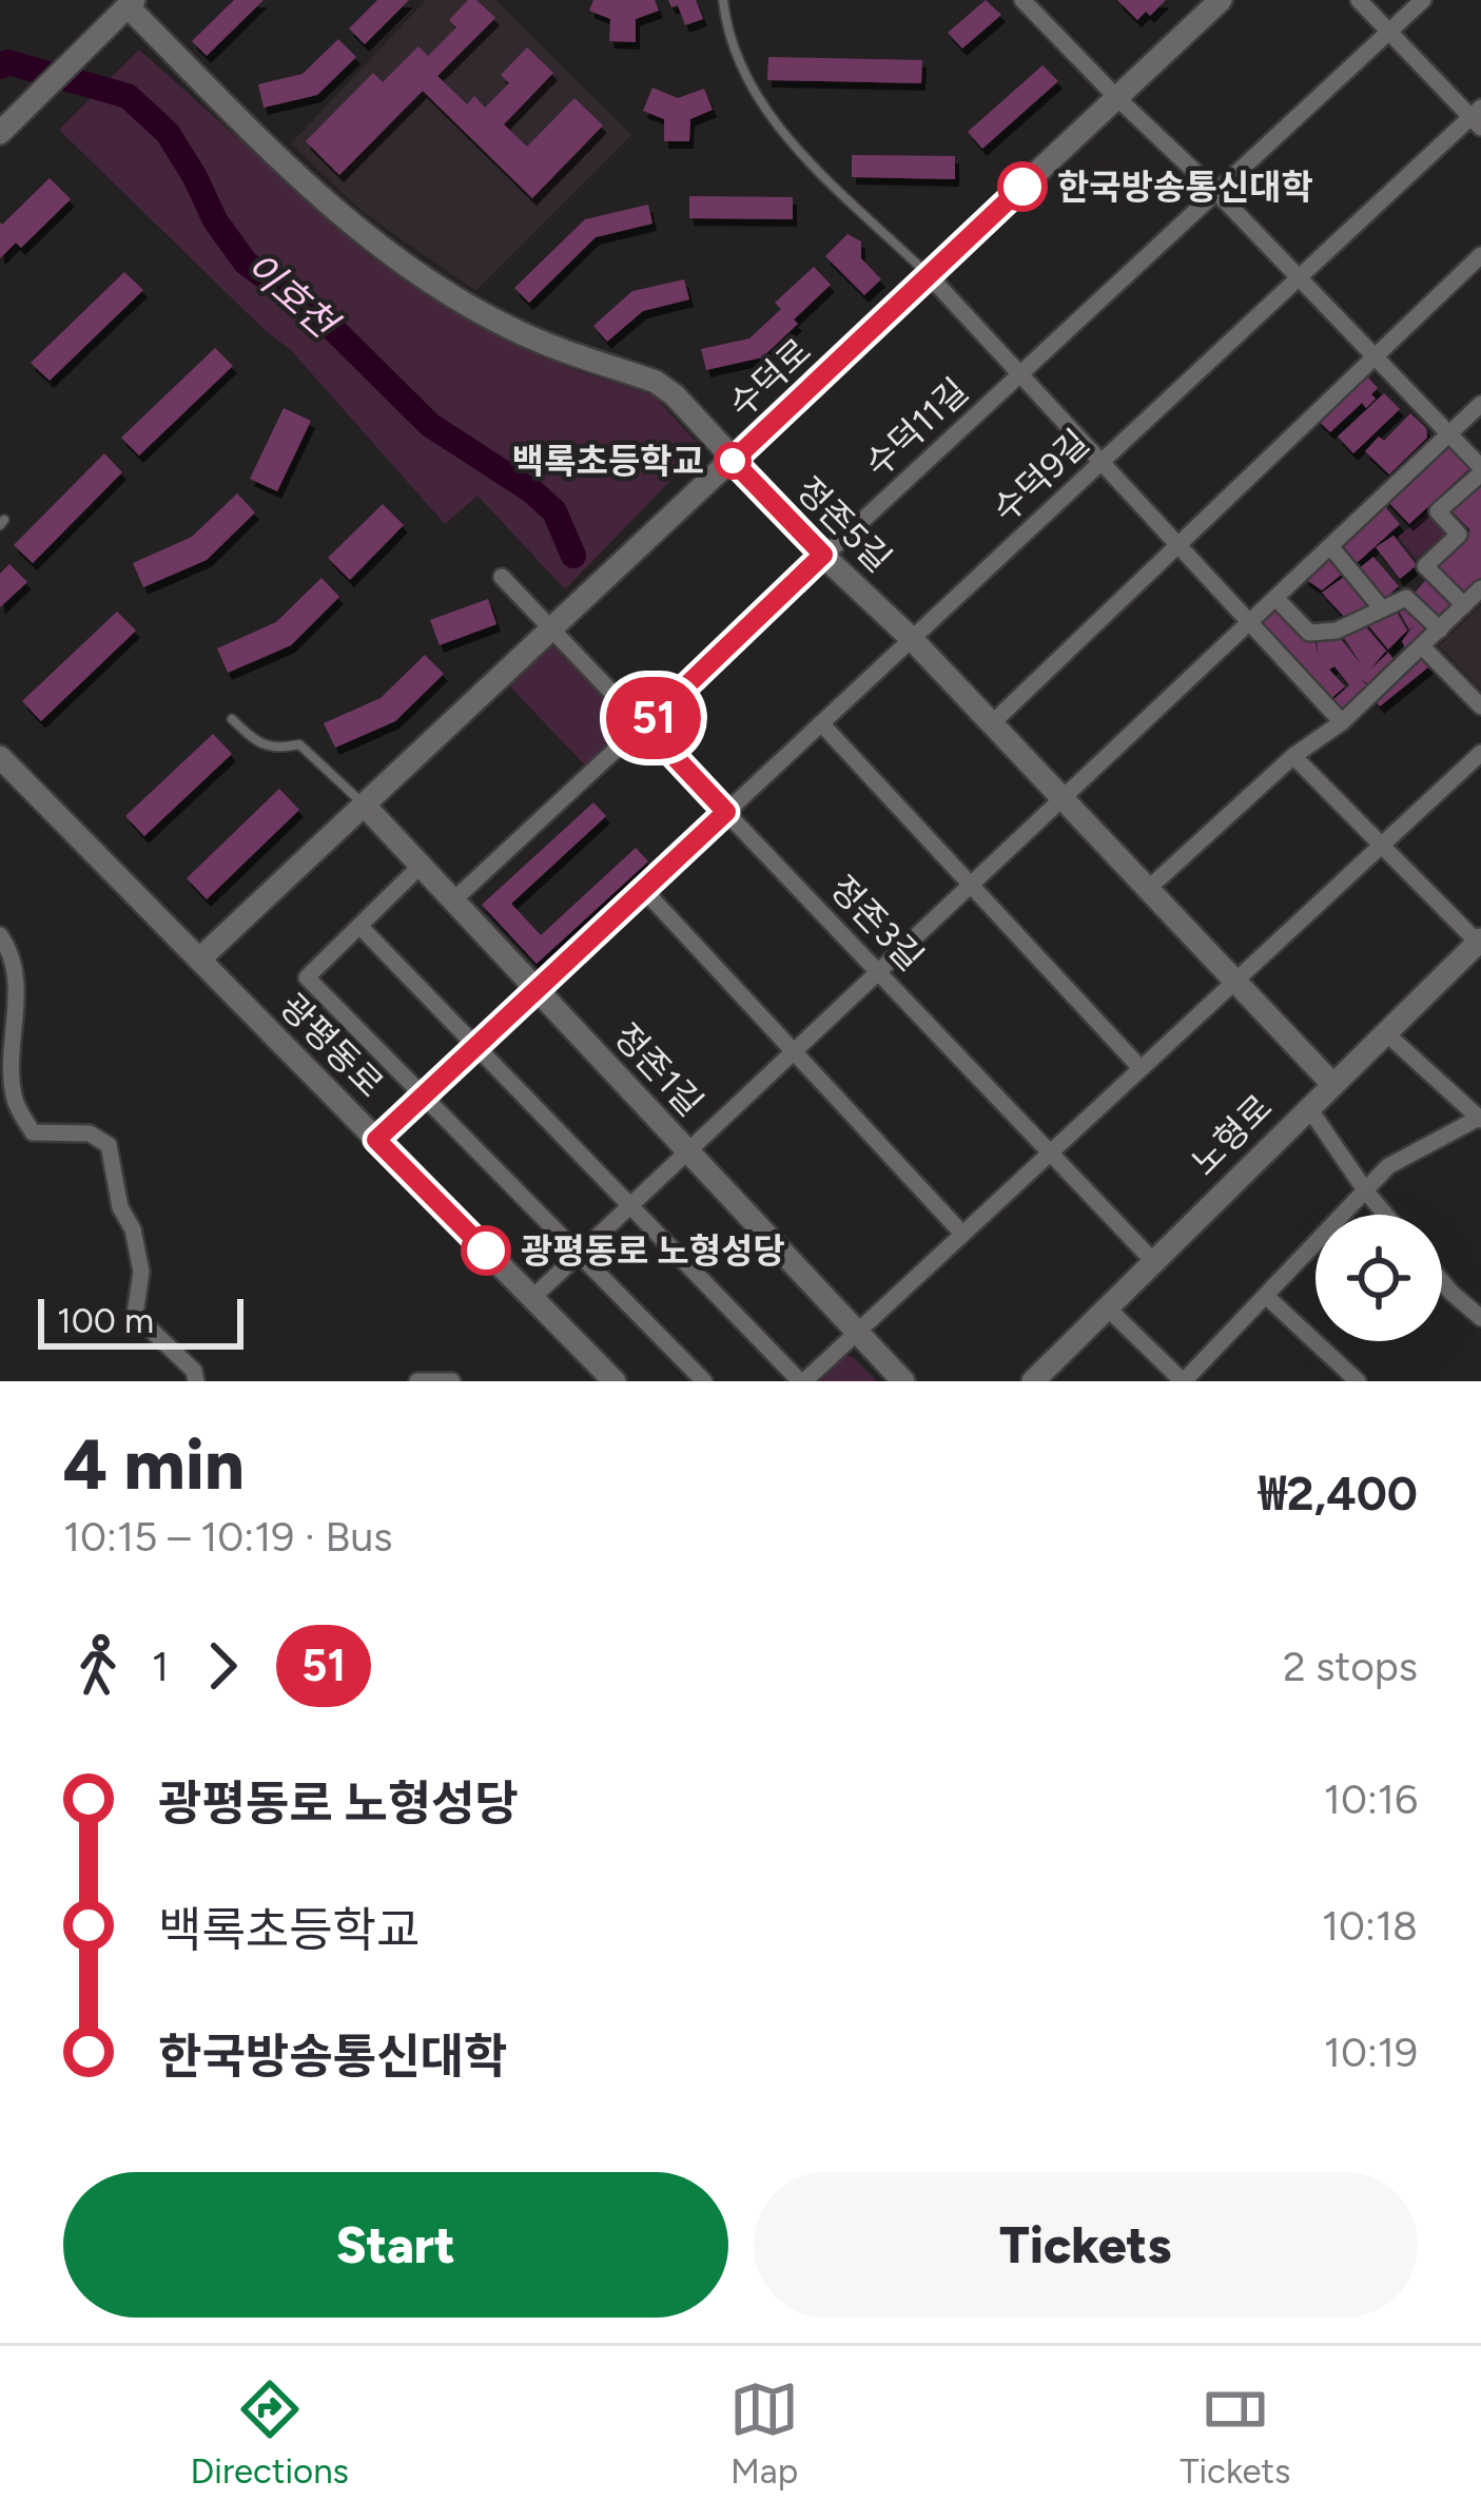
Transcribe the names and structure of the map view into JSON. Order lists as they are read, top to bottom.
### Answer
{
  "streets": {
    "main road": [
      "수덕로",
      "정존5길",
      "광평동로",
      "정존1길",
      "노형로"
    ],
    "street": ["수덕11길", "수덕9길", "정존3길"]
  },
  "crossings": [
    ["수덕로", "정존5길"],
    ["수덕로", "정존3길"],
    ["수덕로", "광평동로"],
    ["수덕로", "정존1길"],
    ["수덕11길", "정존5길"],
    ["수덕11길", "정존3길"],
    ["수덕11길", "정존1길"],
    ["수덕9길", "정존5길"],
    ["수덕9길", "정존3길"],
    ["수덕9길", "광평동로"],
    ["수덕9길", "정존1길"],
    ["정존5길", "노형로"],
    ["정존3길", "노형로"]
  ],
  "water": ["이호천"],
  "places": ["한국방송통신대학", "백록초등학교", "광평동로 노형성당"],
  "lines": ["bus line 51"],
  "scale_bar": "100 m",
  "page": {
    "on_map": "51",
    "scale": "100 m",
    "heading": ["4 min", "10:15 – 10:19 · Bus", "₩2,400"],
    "legs": ["1", "51", "2 stops"],
    "list": [
      {
        "name": "광평동로 노형성당",
        "value": "10:16"
      },
      {
        "name": "백록초등학교",
        "value": "10:18"
      },
      {
        "name": "한국방송통신대학",
        "value": "10:19"
      }
    ],
    "buttons": ["Start", "Tickets"],
    "tabs": ["Directions", "Map", "Tickets"]
  }
}
